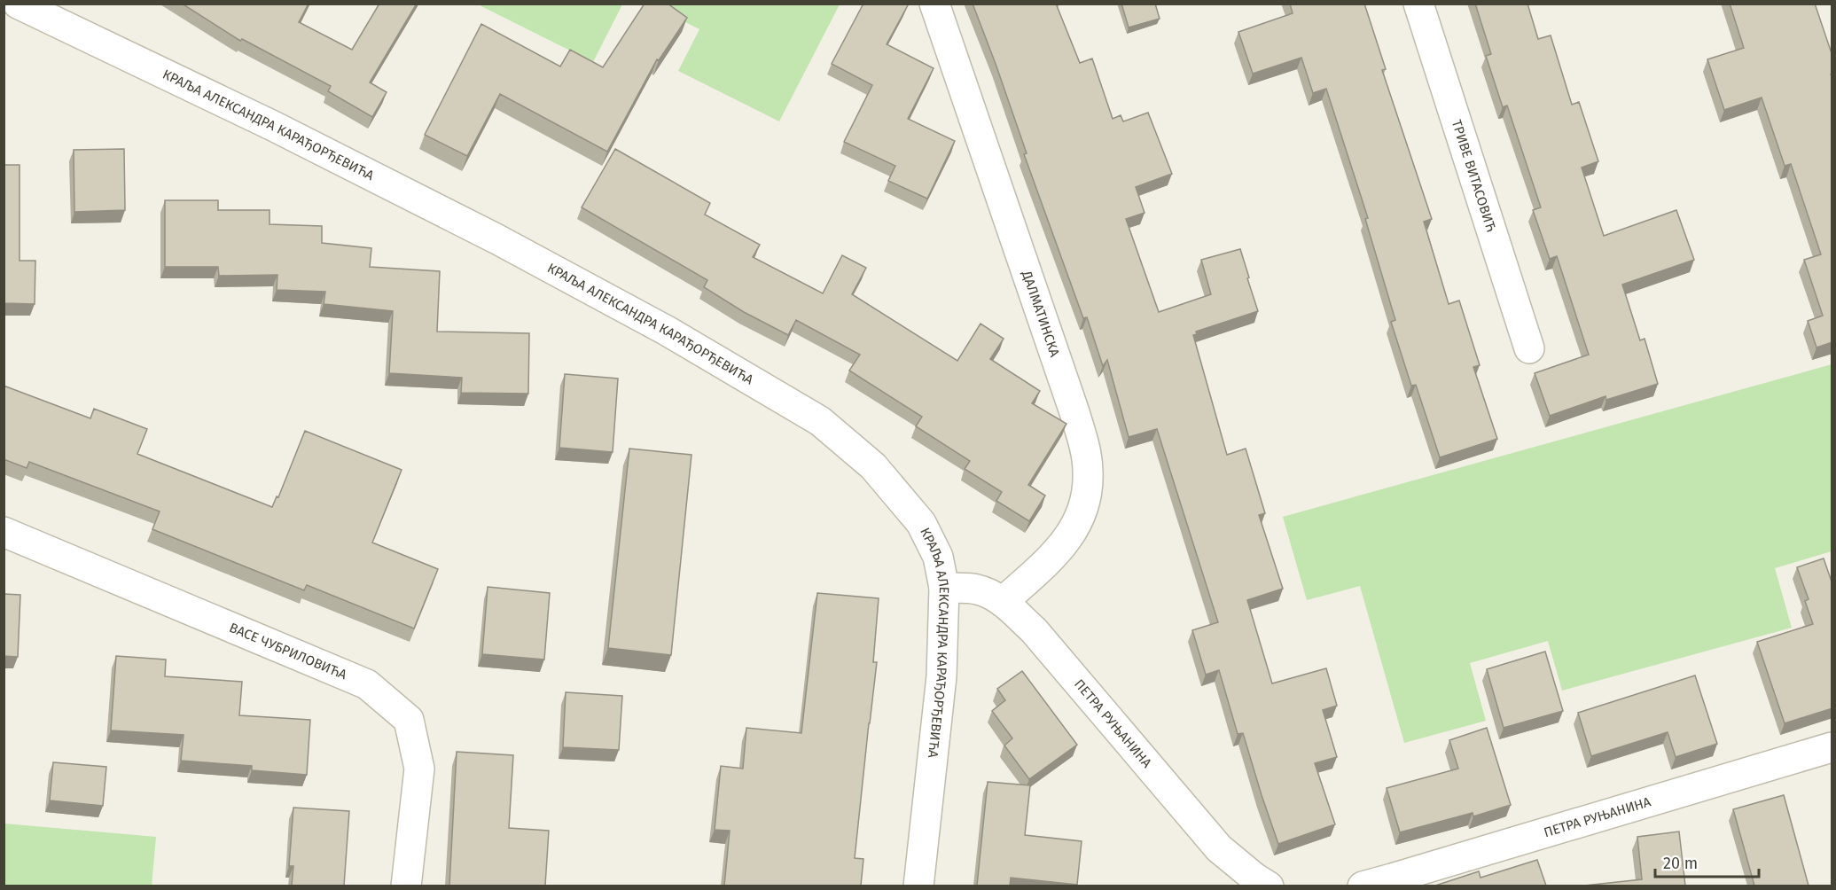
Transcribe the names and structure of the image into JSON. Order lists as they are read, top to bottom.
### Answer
{
  "streets": {
    "street": [
      "КРАЉА АЛЕКСАНДРА КАРАЂОРЂЕВИЋА",
      "ТРИВЕ ВИТАСОВИЋ",
      "ДАЛМАТИНСКА",
      "ВАСЕ ЧУБРИЛОВИЋА",
      "ПЕТРА РУЊАНИНА"
    ]
  },
  "crossings": [
    ["КРАЉА АЛЕКСАНДРА КАРАЂОРЂЕВИЋА", "ПЕТРА РУЊАНИНА"],
    ["ДАЛМАТИНСКА", "ПЕТРА РУЊАНИНА"]
  ],
  "scale_bar": "20 m"
}
